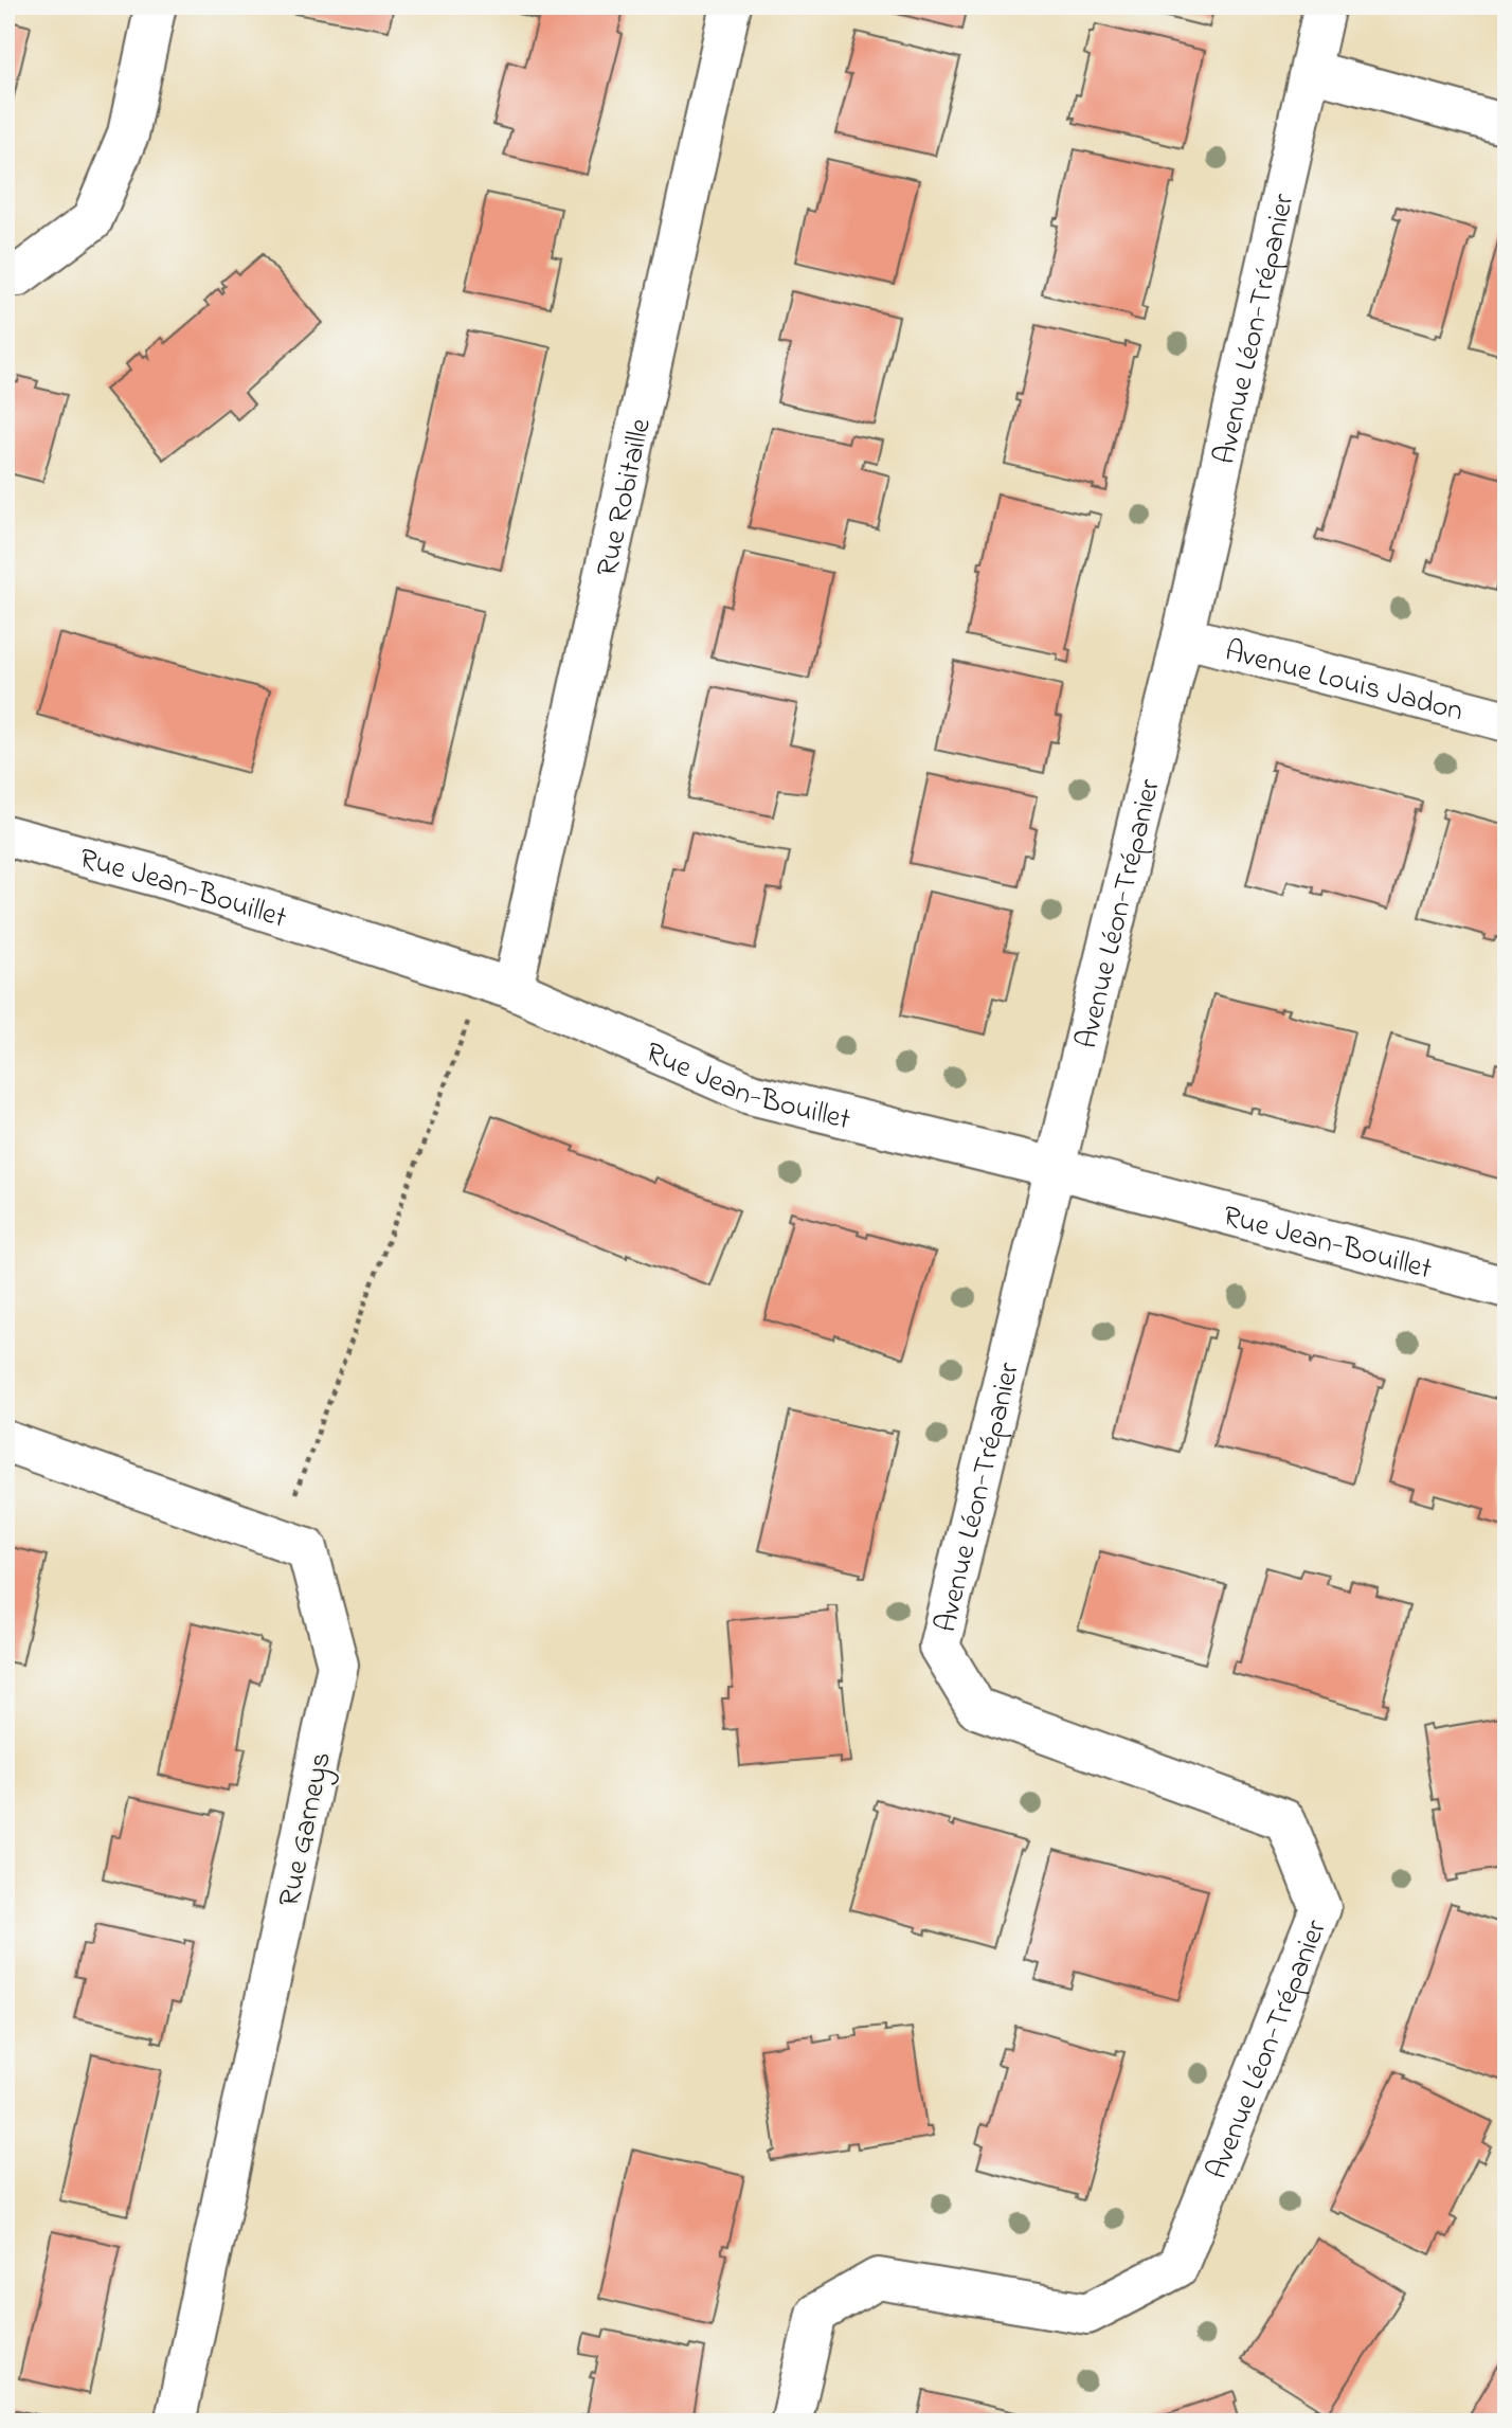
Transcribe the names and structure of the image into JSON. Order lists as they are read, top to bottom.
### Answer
{
  "streets": {
    "street": [
      "Avenue Léon-Trépanier",
      "Rue Robitaille",
      "Avenue Louis Jadon",
      "Rue Jean-Bouillet",
      "Rue Garneys"
    ]
  },
  "crossings": [
    ["Avenue Léon-Trépanier", "Avenue Louis Jadon"],
    ["Avenue Léon-Trépanier", "Rue Jean-Bouillet"],
    ["Rue Robitaille", "Rue Jean-Bouillet"]
  ]
}
